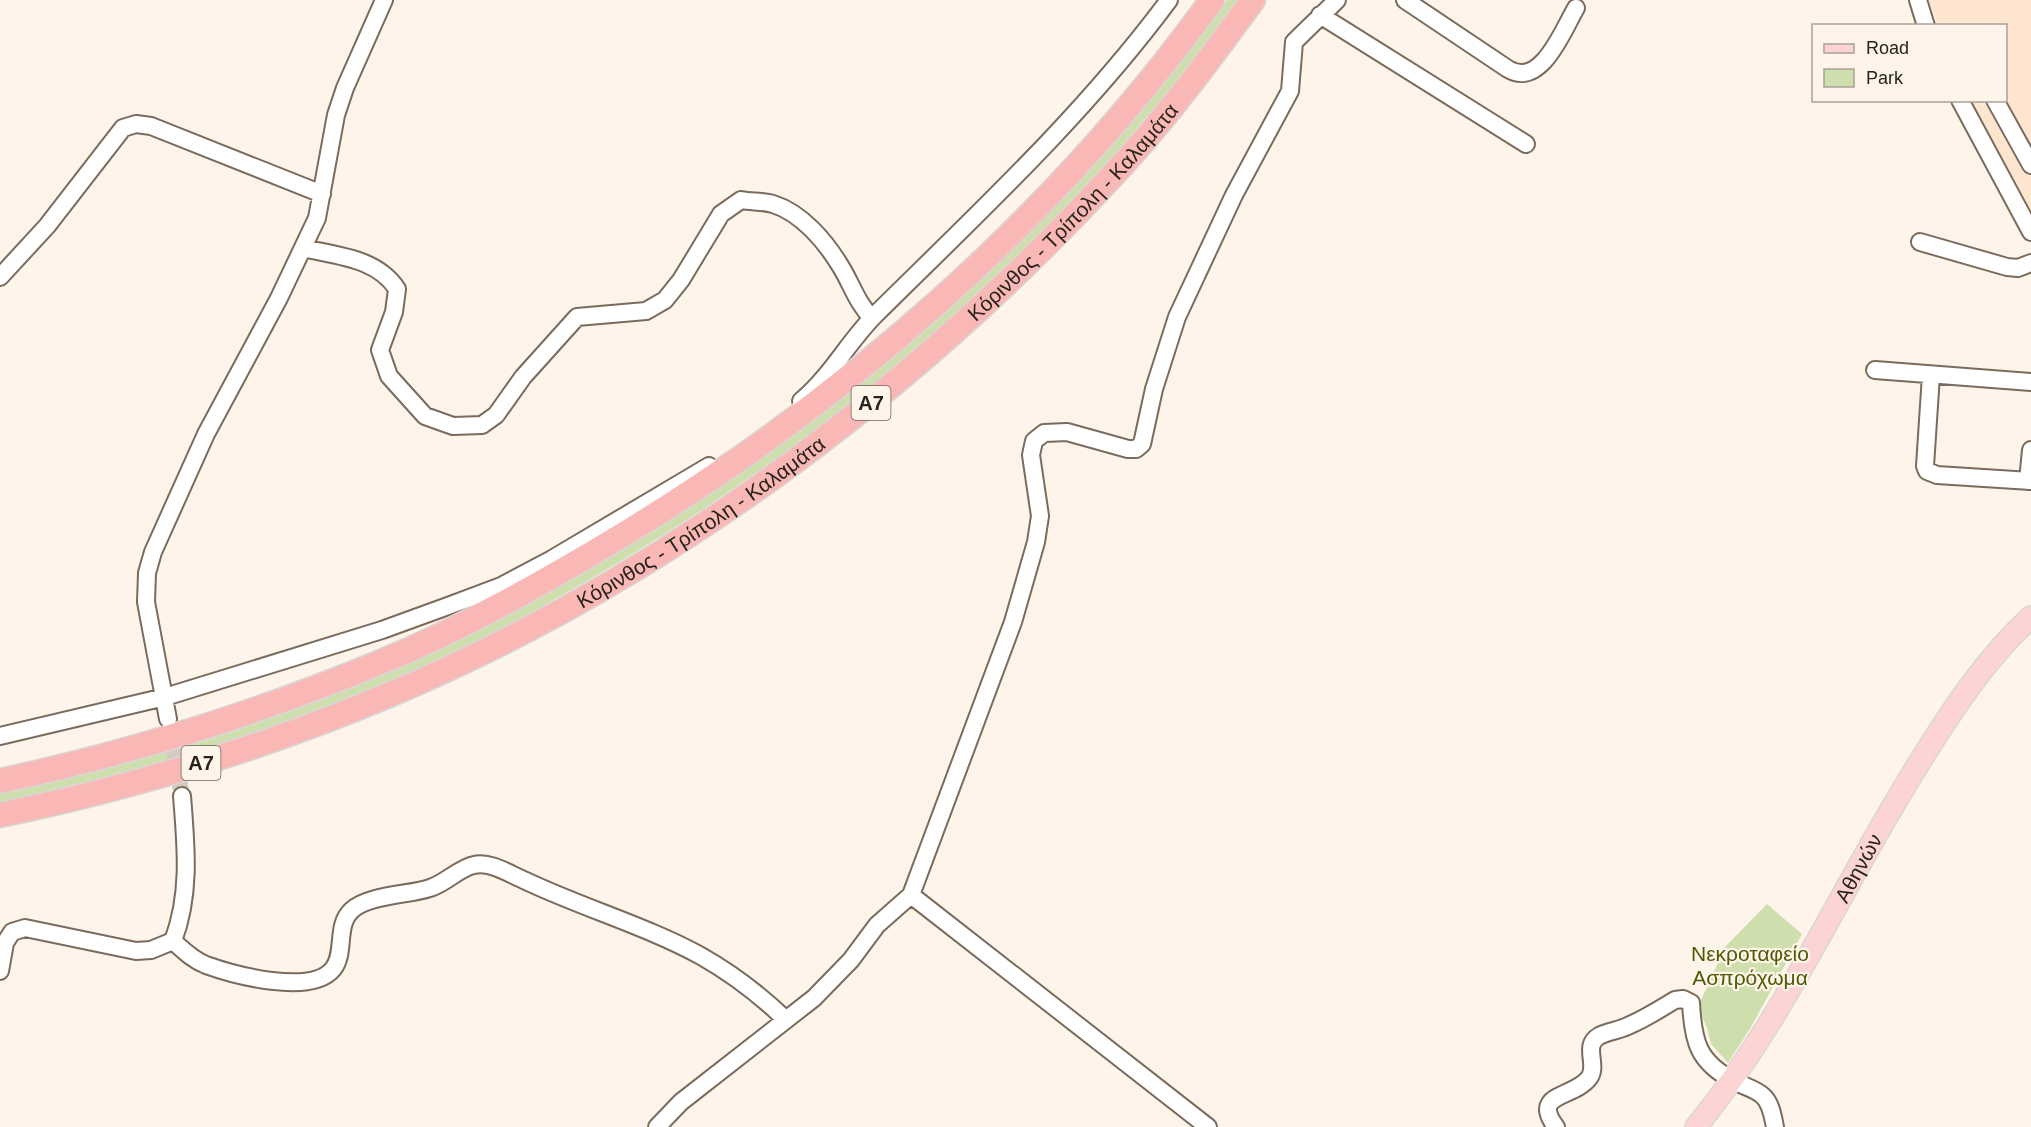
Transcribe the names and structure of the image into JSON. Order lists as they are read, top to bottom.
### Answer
{
  "streets": {
    "highway": ["Κόρινθος - Τρίπολη - Καλαμάτα", "Α7"],
    "main road": ["Αθηνών"]
  },
  "parks": ["Νεκροταφείο Ασπρόχωμα"],
  "legend": ["Road", "Park"]
}
